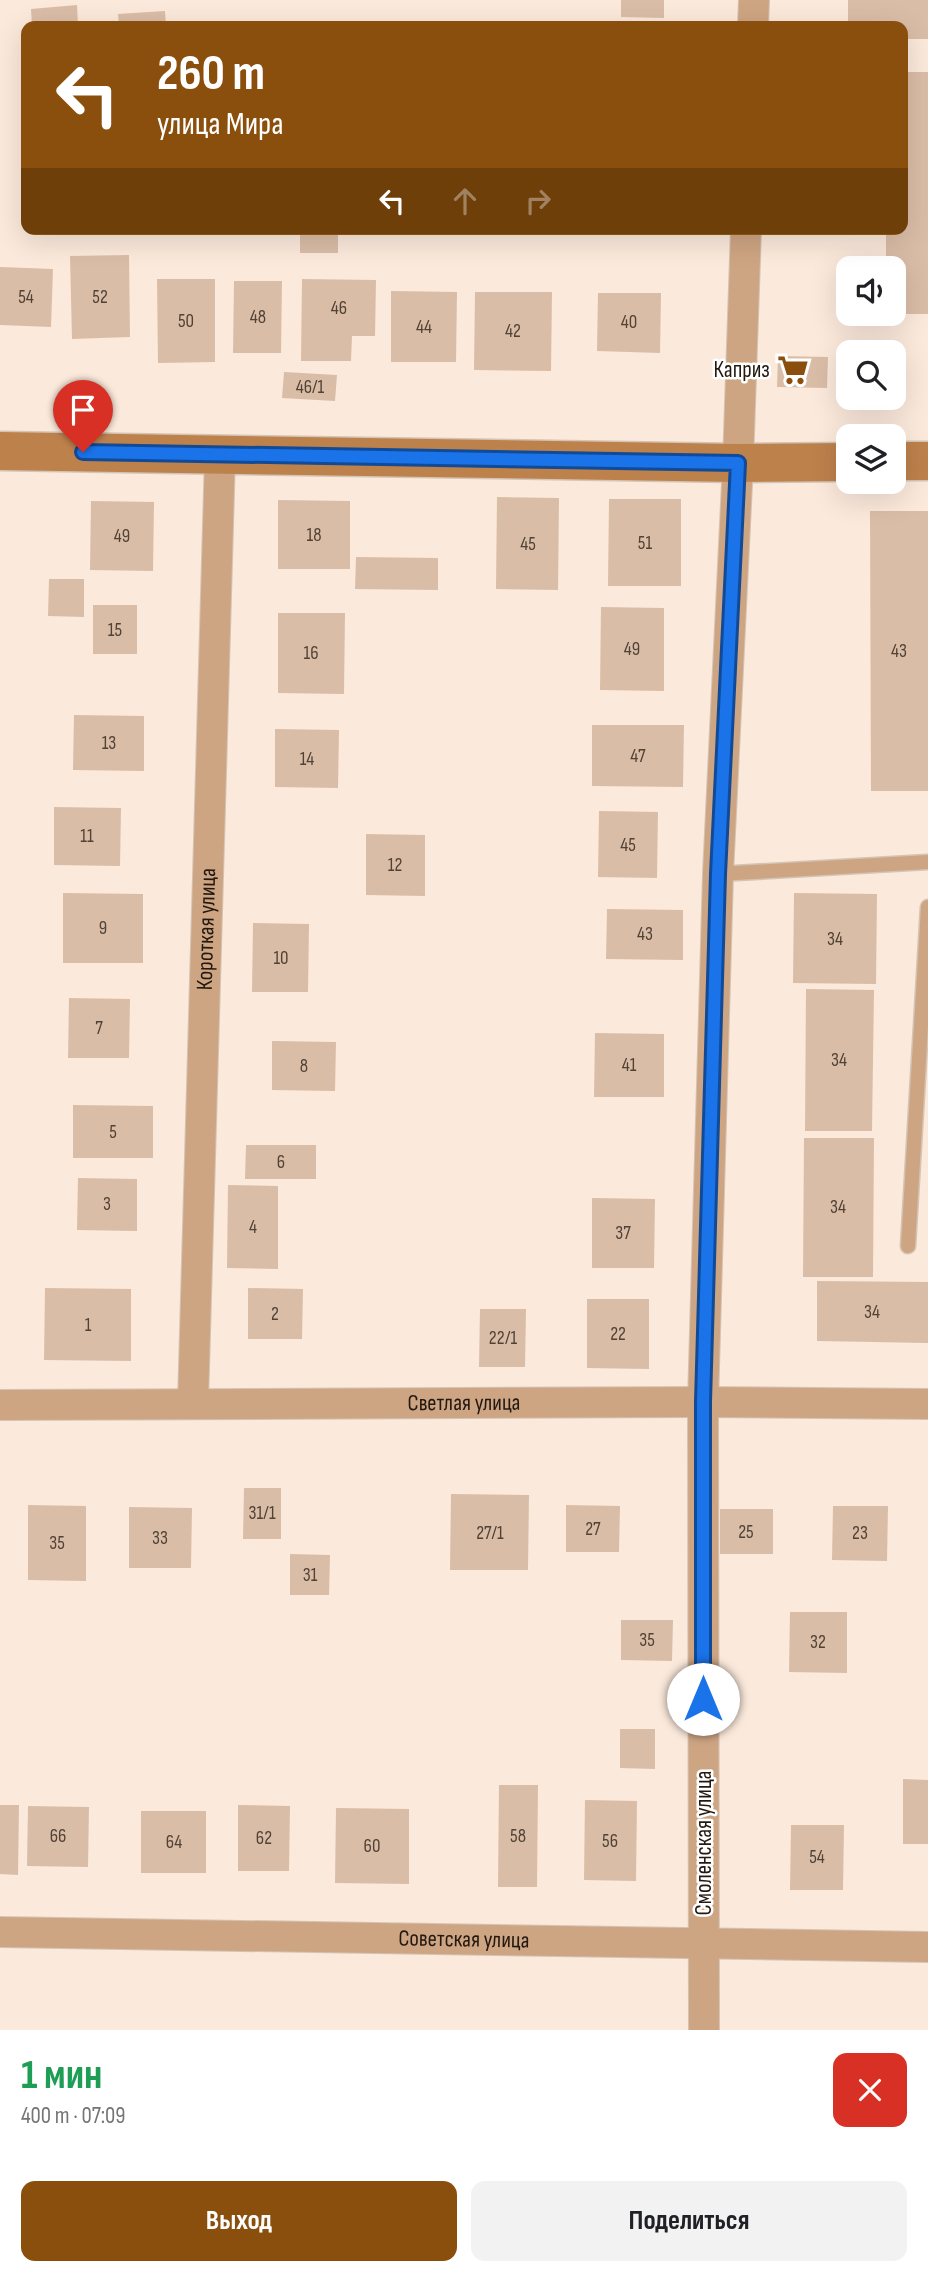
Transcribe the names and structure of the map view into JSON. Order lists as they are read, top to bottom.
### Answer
{
  "streets": {
    "street": [
      "Короткая улица",
      "Светлая улица",
      "Смоленская улица",
      "Советская улица"
    ]
  },
  "crossings": [
    ["Короткая улица", "Светлая улица"],
    ["Светлая улица", "Смоленская улица"],
    ["Смоленская улица", "Советская улица"]
  ],
  "places": {
    "supermarket": ["Каприз"]
  },
  "house_numbers": [
    "54",
    "52",
    "46",
    "48",
    "50",
    "40",
    "44",
    "42",
    "46/1",
    "18",
    "49",
    "51",
    "45",
    "15",
    "49",
    "43",
    "16",
    "13",
    "47",
    "14",
    "11",
    "45",
    "12",
    "9",
    "43",
    "34",
    "10",
    "7",
    "34",
    "41",
    "8",
    "5",
    "6",
    "3",
    "34",
    "4",
    "37",
    "34",
    "2",
    "1",
    "22",
    "22/1",
    "31/1",
    "27",
    "25",
    "27/1",
    "23",
    "33",
    "35",
    "31",
    "35",
    "32",
    "66",
    "58",
    "62",
    "56",
    "64",
    "60",
    "54"
  ],
  "page": {
    "turn": ["260 m", "улица Мира"],
    "heading": ["1 мин", "400 m · 07:09"],
    "buttons": ["Выход", "Поделиться"]
  }
}
